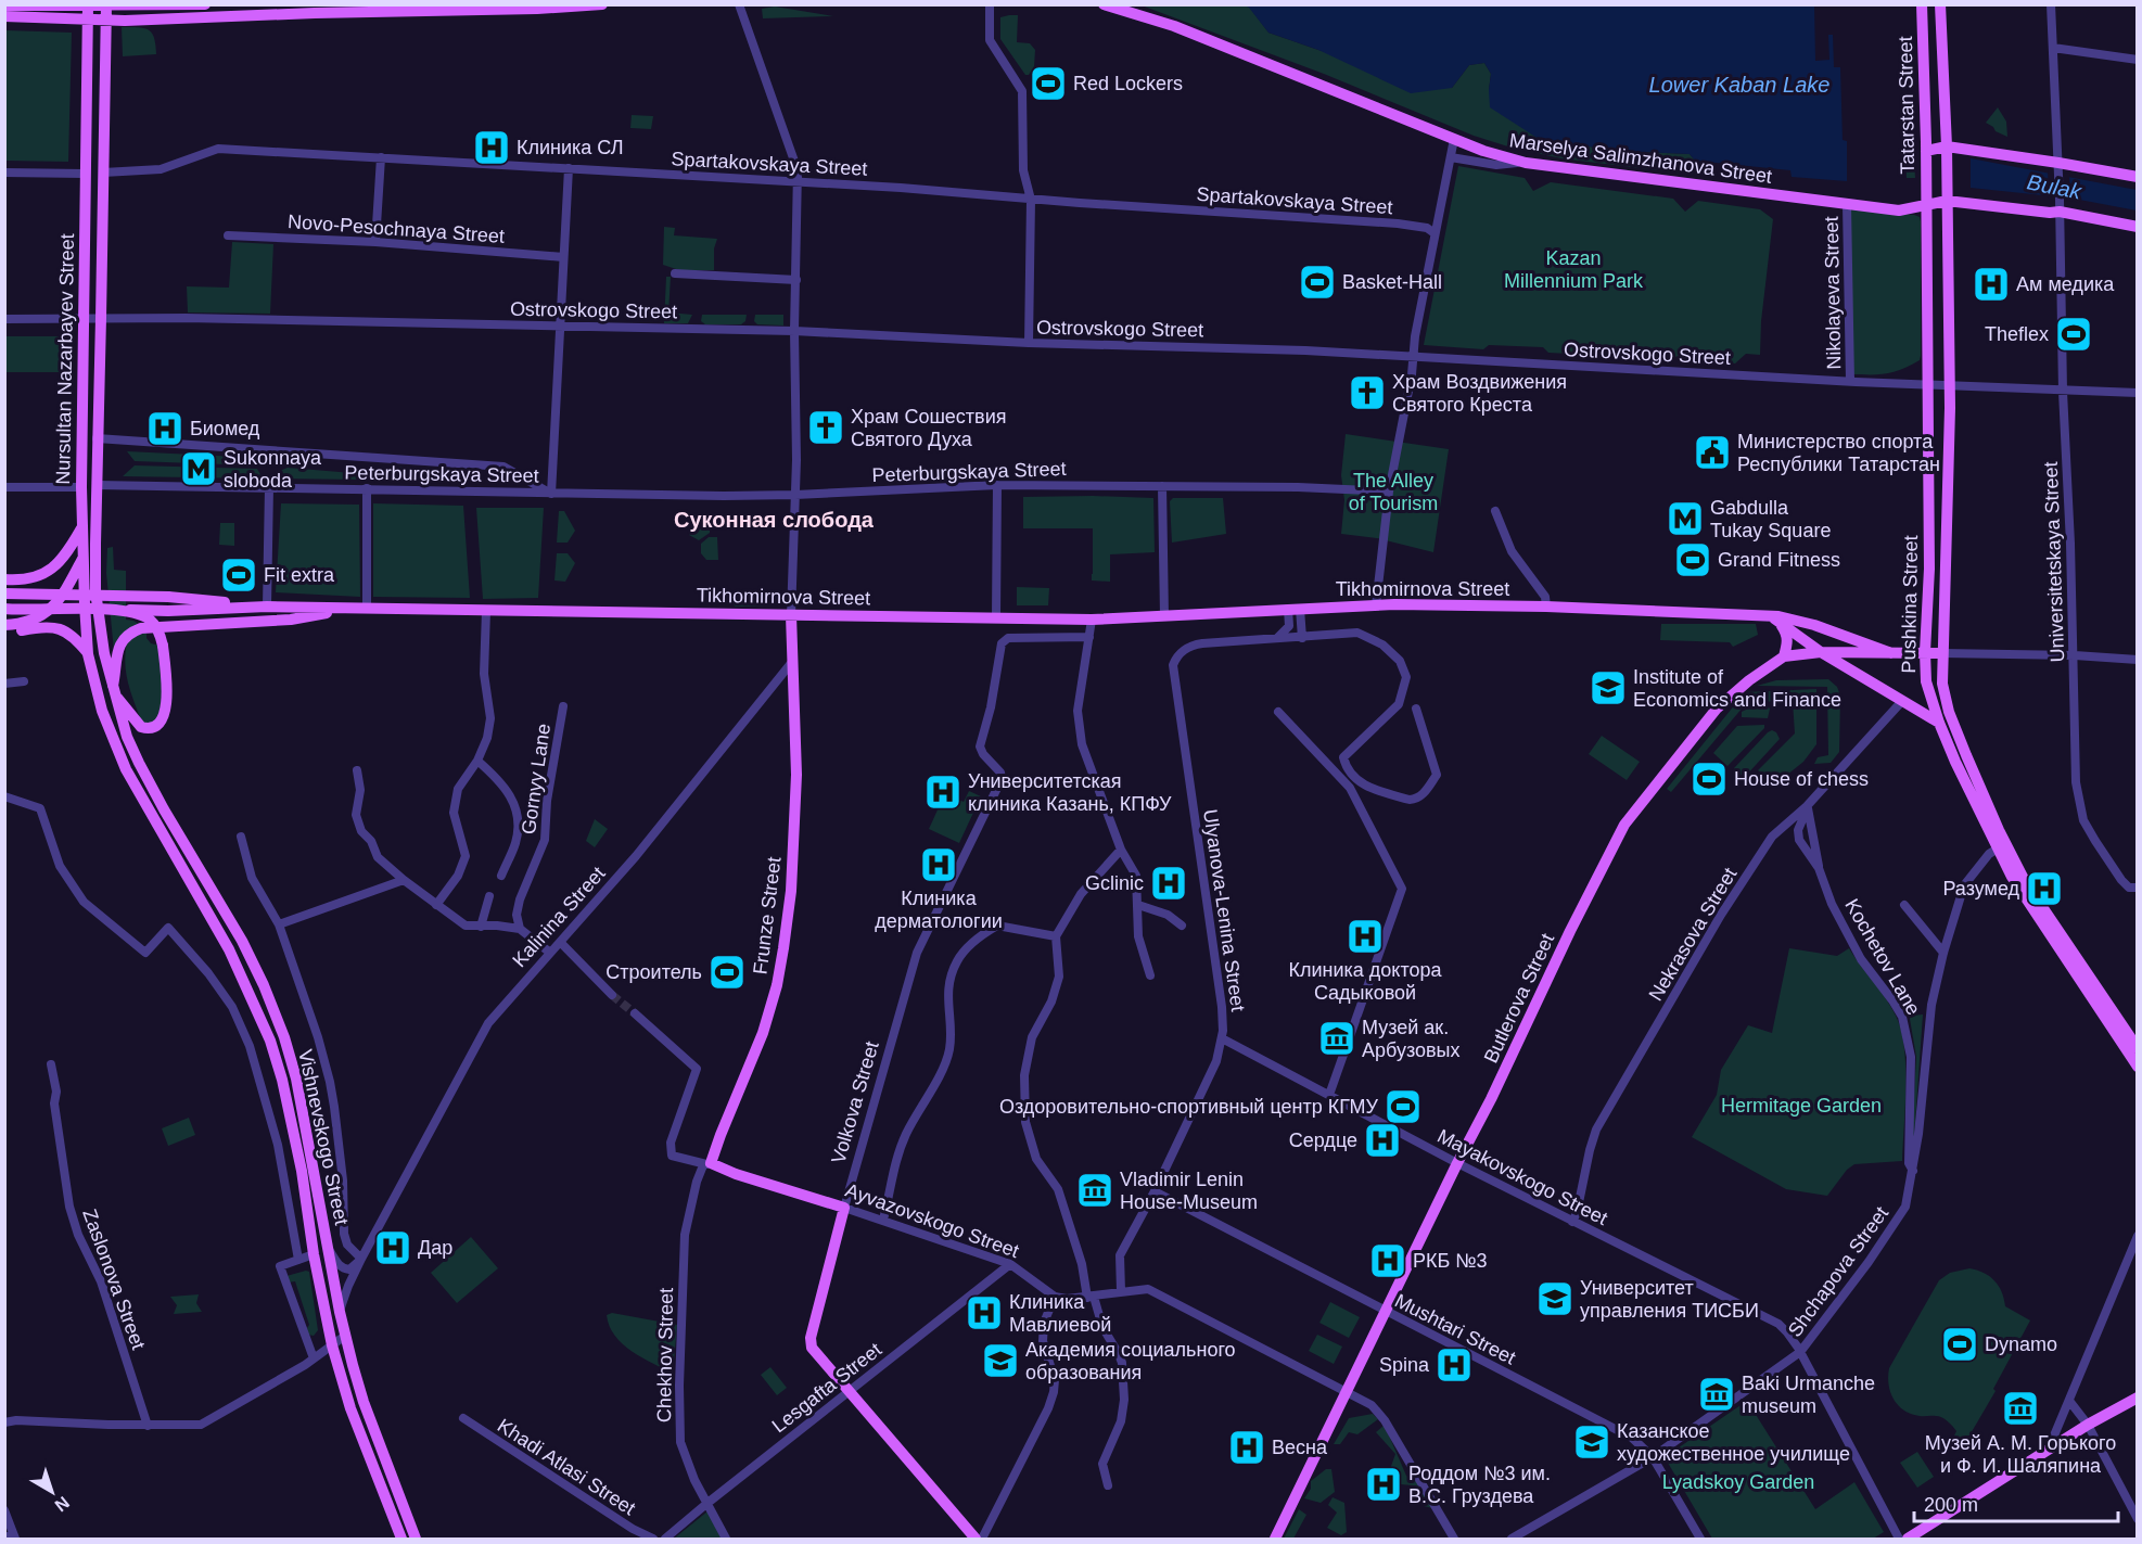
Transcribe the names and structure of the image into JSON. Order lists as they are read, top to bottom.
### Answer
{
  "streets": {
    "main road": [
      "Tatarstan Street",
      "Marselya Salimzhanova Street",
      "Nursultan Nazarbayev Street",
      "Tikhomirnova Street",
      "Pushkina Street",
      "Frunze Street",
      "Butlerova Street",
      "Volkova Street",
      "Vishnevskogo Street",
      "Ayvazovskogo Street"
    ],
    "street": [
      "Spartakovskaya Street",
      "Novo-Pesochnaya Street",
      "Nikolayeva Street",
      "Ostrovskogo Street",
      "Peterburgskaya Street",
      "Universitetskaya Street",
      "Gornyy Lane",
      "Ulyanova-Lenina Street",
      "Kalinina Street",
      "Nekrasova Street",
      "Kochetov Lane",
      "Mayakovskogo Street",
      "Shchapova Street",
      "Zaslonova Street",
      "Mushtari Street",
      "Chekhov Street",
      "Lesgafta Street",
      "Khadi Atlasi Street"
    ]
  },
  "crossings": [
    ["Tatarstan Street", "Marselya Salimzhanova Street"],
    ["Tatarstan Street", "Pushkina Street"],
    ["Marselya Salimzhanova Street", "Nikolayeva Street"],
    ["Marselya Salimzhanova Street", "Pushkina Street"],
    ["Spartakovskaya Street", "Nursultan Nazarbayev Street"],
    ["Nikolayeva Street", "Ostrovskogo Street"],
    ["Ostrovskogo Street", "Nursultan Nazarbayev Street"],
    ["Ostrovskogo Street", "Universitetskaya Street"],
    ["Ostrovskogo Street", "Pushkina Street"],
    ["Nursultan Nazarbayev Street", "Peterburgskaya Street"],
    ["Nursultan Nazarbayev Street", "Vishnevskogo Street"],
    ["Tikhomirnova Street", "Butlerova Street"],
    ["Pushkina Street", "Butlerova Street"],
    ["Pushkina Street", "Shchapova Street"],
    ["Ulyanova-Lenina Street", "Mayakovskogo Street"],
    ["Ulyanova-Lenina Street", "Mushtari Street"],
    ["Frunze Street", "Kalinina Street"],
    ["Frunze Street", "Ayvazovskogo Street"],
    ["Frunze Street", "Chekhov Street"],
    ["Kalinina Street", "Vishnevskogo Street"],
    ["Nekrasova Street", "Kochetov Lane"],
    ["Nekrasova Street", "Mayakovskogo Street"],
    ["Kochetov Lane", "Shchapova Street"],
    ["Butlerova Street", "Mayakovskogo Street"],
    ["Butlerova Street", "Mushtari Street"],
    ["Volkova Street", "Ayvazovskogo Street"],
    ["Volkova Street", "Lesgafta Street"],
    ["Mayakovskogo Street", "Shchapova Street"],
    ["Ayvazovskogo Street", "Chekhov Street"],
    ["Ayvazovskogo Street", "Lesgafta Street"],
    ["Shchapova Street", "Mushtari Street"],
    ["Chekhov Street", "Lesgafta Street"]
  ],
  "districts": ["Суконная слобода"],
  "water": ["Lower Kaban Lake", "Bulak"],
  "parks": [
    "Kazan Millennium Park",
    "The Alley of Tourism",
    "Hermitage Garden",
    "Lyadskoy Garden"
  ],
  "places": {
    "sports": [
      "Red Lockers",
      "Basket-Hall",
      "Theflex",
      "Grand Fitness",
      "Fit extra",
      "House of chess",
      "Строитель",
      "Оздоровительно-спортивный центр КГМУ",
      "Dynamo"
    ],
    "hospital": [
      "Клиника СЛ",
      "Ам медика",
      "Биомед",
      "Университетская клиника Казань, КПФУ",
      "Клиника дерматологии",
      "Gclinic",
      "Разумед",
      "Клиника доктора Садыковой",
      "Сердце",
      "Дар",
      "РКБ №3",
      "Клиника Мавлиевой",
      "Spina",
      "Весна",
      "Роддом №3 им. В.С. Груздева"
    ],
    "church": ["Храм Воздвижения Святого Креста", "Храм Сошествия Святого Духа"],
    "public building": ["Министерство спорта Республики Татарстан"],
    "metro station": ["Sukonnaya sloboda", "Gabdulla Tukay Square"],
    "school or university": [
      "Institute of Economics and Finance",
      "Университет управления ТИСБИ",
      "Академия социального образования",
      "Казанское художественное училище"
    ],
    "museum": [
      "Музей ак. Арбузовых",
      "Vladimir Lenin House-Museum",
      "Baki Urmanche museum",
      "Музей А. М. Горького и Ф. И. Шаляпина"
    ]
  },
  "scale_bar": "200 m",
  "north": "bottom right"
}
